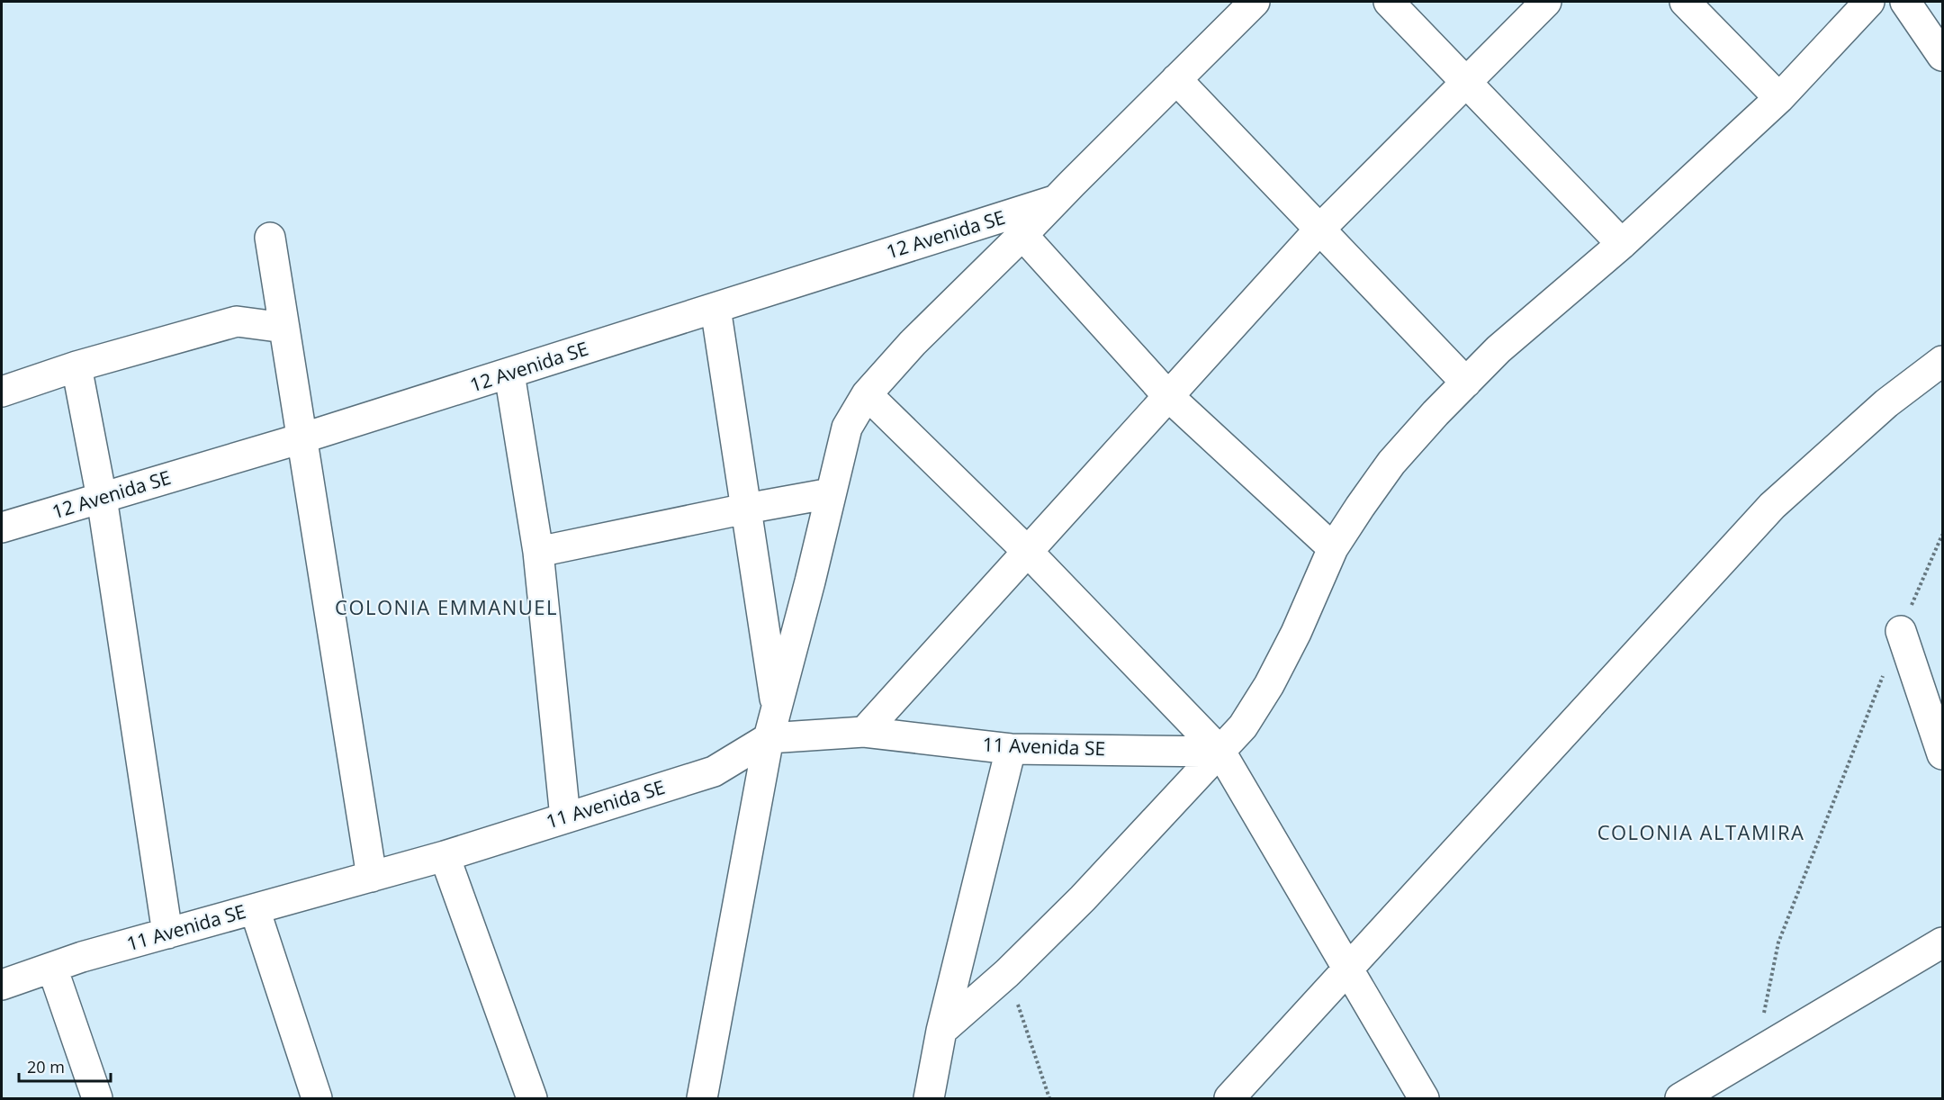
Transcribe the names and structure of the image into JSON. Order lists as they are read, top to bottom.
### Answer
{
  "streets": {
    "street": ["12 Avenida SE", "11 Avenida SE"]
  },
  "districts": ["COLONIA EMMANUEL", "COLONIA ALTAMIRA"],
  "scale_bar": "20 m"
}
